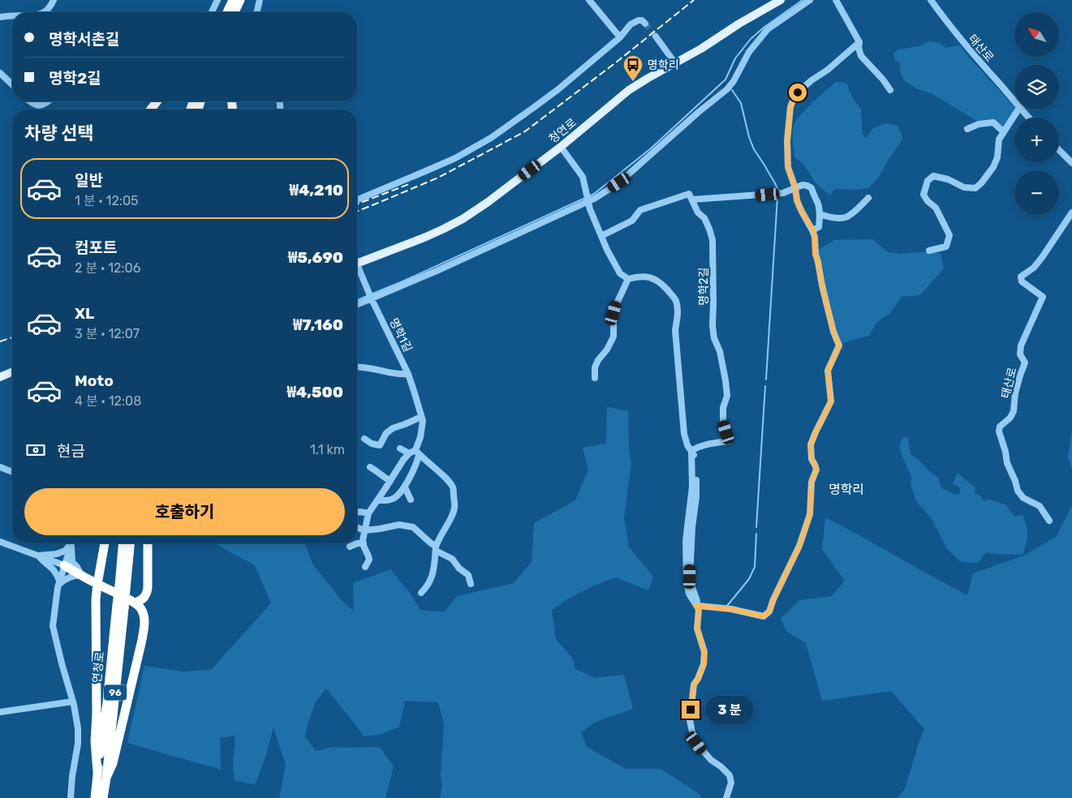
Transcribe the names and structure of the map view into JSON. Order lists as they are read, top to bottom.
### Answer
{
  "streets": {
    "highway": ["연청로", "96"],
    "main road": ["청연로"],
    "street": ["태산로", "명학2길", "명학1길"]
  },
  "districts": ["명학리"],
  "places": {
    "bus stop": ["명학리"]
  },
  "north": "top left",
  "page": {
    "map_buttons": ["+", "−"],
    "banner": ["명학서촌길", "명학2길"],
    "heading": "차량 선택",
    "list": [
      {
        "name": "일반",
        "note": "1 분 · 12:05",
        "value": "₩4,210"
      },
      {
        "name": "컴포트",
        "note": "2 분 · 12:06",
        "value": "₩5,690"
      },
      {
        "name": "XL",
        "note": "3 분 · 12:07",
        "value": "₩7,160"
      },
      {
        "name": "Moto",
        "note": "4 분 · 12:08",
        "value": "₩4,500"
      }
    ],
    "pay": ["현금", "1.1 km"],
    "buttons": "호출하기",
    "bubble": "3 분"
  }
}
